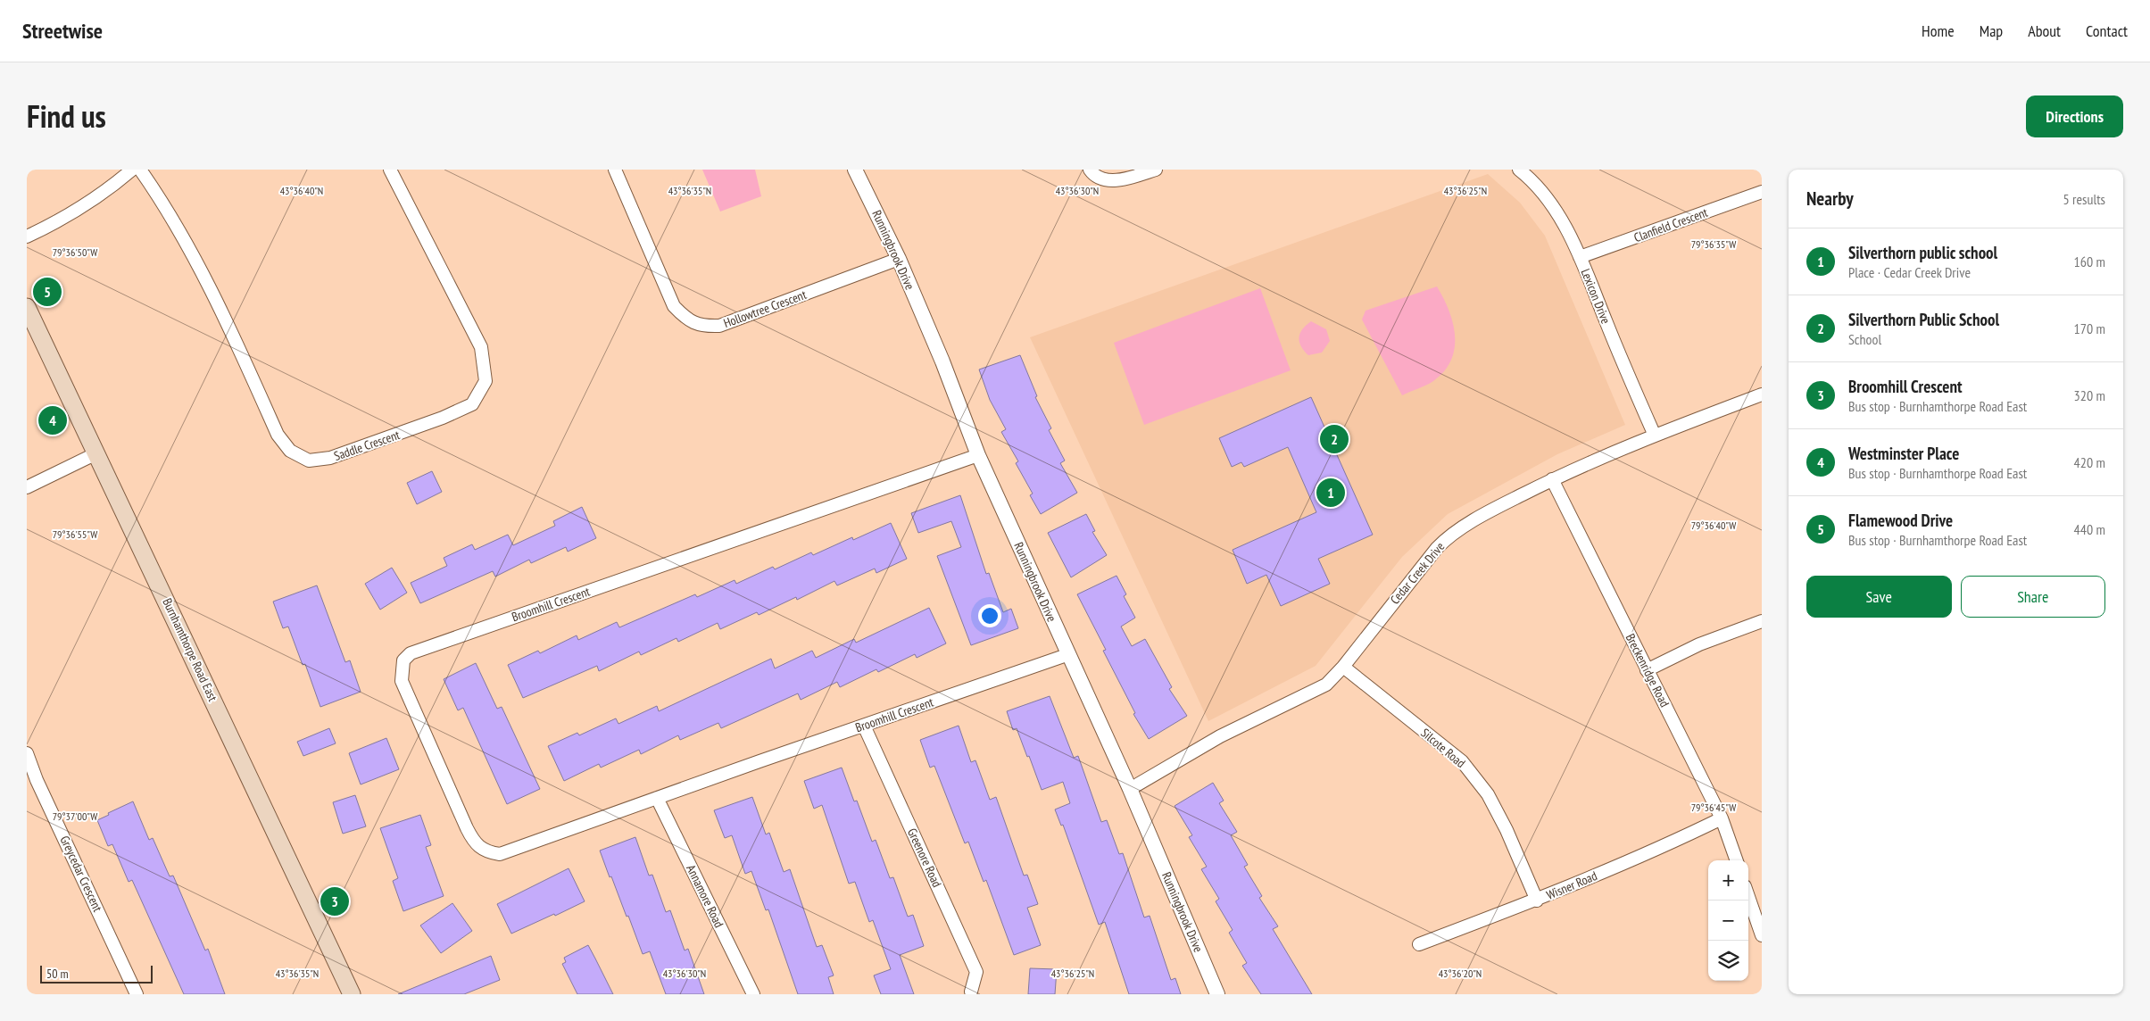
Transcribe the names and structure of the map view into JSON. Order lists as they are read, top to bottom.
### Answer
{
  "streets": {
    "main road": ["Burnhamthorpe Road East"],
    "street": [
      "Clanfield Crescent",
      "Runningbrook Drive",
      "Lexicon Drive",
      "Hollowtree Crescent",
      "Saddle Crescent",
      "Cedar Creek Drive",
      "Broomhill Crescent",
      "Breckenridge Road",
      "Silcote Road",
      "Greenore Road",
      "Greycedar Crescent",
      "Wisner Road",
      "Annamore Road"
    ]
  },
  "crossings": [
    ["Clanfield Crescent", "Lexicon Drive"],
    ["Runningbrook Drive", "Hollowtree Crescent"],
    ["Runningbrook Drive", "Cedar Creek Drive"],
    ["Runningbrook Drive", "Broomhill Crescent"],
    ["Lexicon Drive", "Cedar Creek Drive"],
    ["Cedar Creek Drive", "Breckenridge Road"],
    ["Cedar Creek Drive", "Silcote Road"],
    ["Broomhill Crescent", "Greenore Road"],
    ["Broomhill Crescent", "Annamore Road"],
    ["Breckenridge Road", "Wisner Road"],
    ["Silcote Road", "Wisner Road"]
  ],
  "scale_bar": "50 m",
  "page": {
    "header": "Streetwise",
    "nav": [
      "Home",
      "Map",
      "About",
      "Contact"
    ],
    "title": "Find us",
    "buttons": [
      "Directions",
      ["Save", "Share"]
    ],
    "heading": ["Nearby", "5 results"],
    "list": [
      {
        "mark": "1",
        "name": "Silverthorn public school",
        "note": "Place · Cedar Creek Drive",
        "value": "160 m"
      },
      {
        "mark": "2",
        "name": "Silverthorn Public School",
        "note": "School",
        "value": "170 m"
      },
      {
        "mark": "3",
        "name": "Broomhill Crescent",
        "note": "Bus stop · Burnhamthorpe Road East",
        "value": "320 m"
      },
      {
        "mark": "4",
        "name": "Westminster Place",
        "note": "Bus stop · Burnhamthorpe Road East",
        "value": "420 m"
      },
      {
        "mark": "5",
        "name": "Flamewood Drive",
        "note": "Bus stop · Burnhamthorpe Road East",
        "value": "440 m"
      }
    ],
    "pins": [
      "5",
      "4",
      "2",
      "1",
      "3"
    ],
    "map_buttons": ["+", "−"],
    "scale": "50 m"
  },
  "coordinates": [
    "43°36'40\"N",
    "43°36'35\"N",
    "43°36'30\"N",
    "43°36'25\"N",
    "79°36'35\"W",
    "79°36'50\"W",
    "79°36'40\"W",
    "79°36'55\"W",
    "79°36'45\"W",
    "79°37'00\"W",
    "43°36'20\"N"
  ]
}
